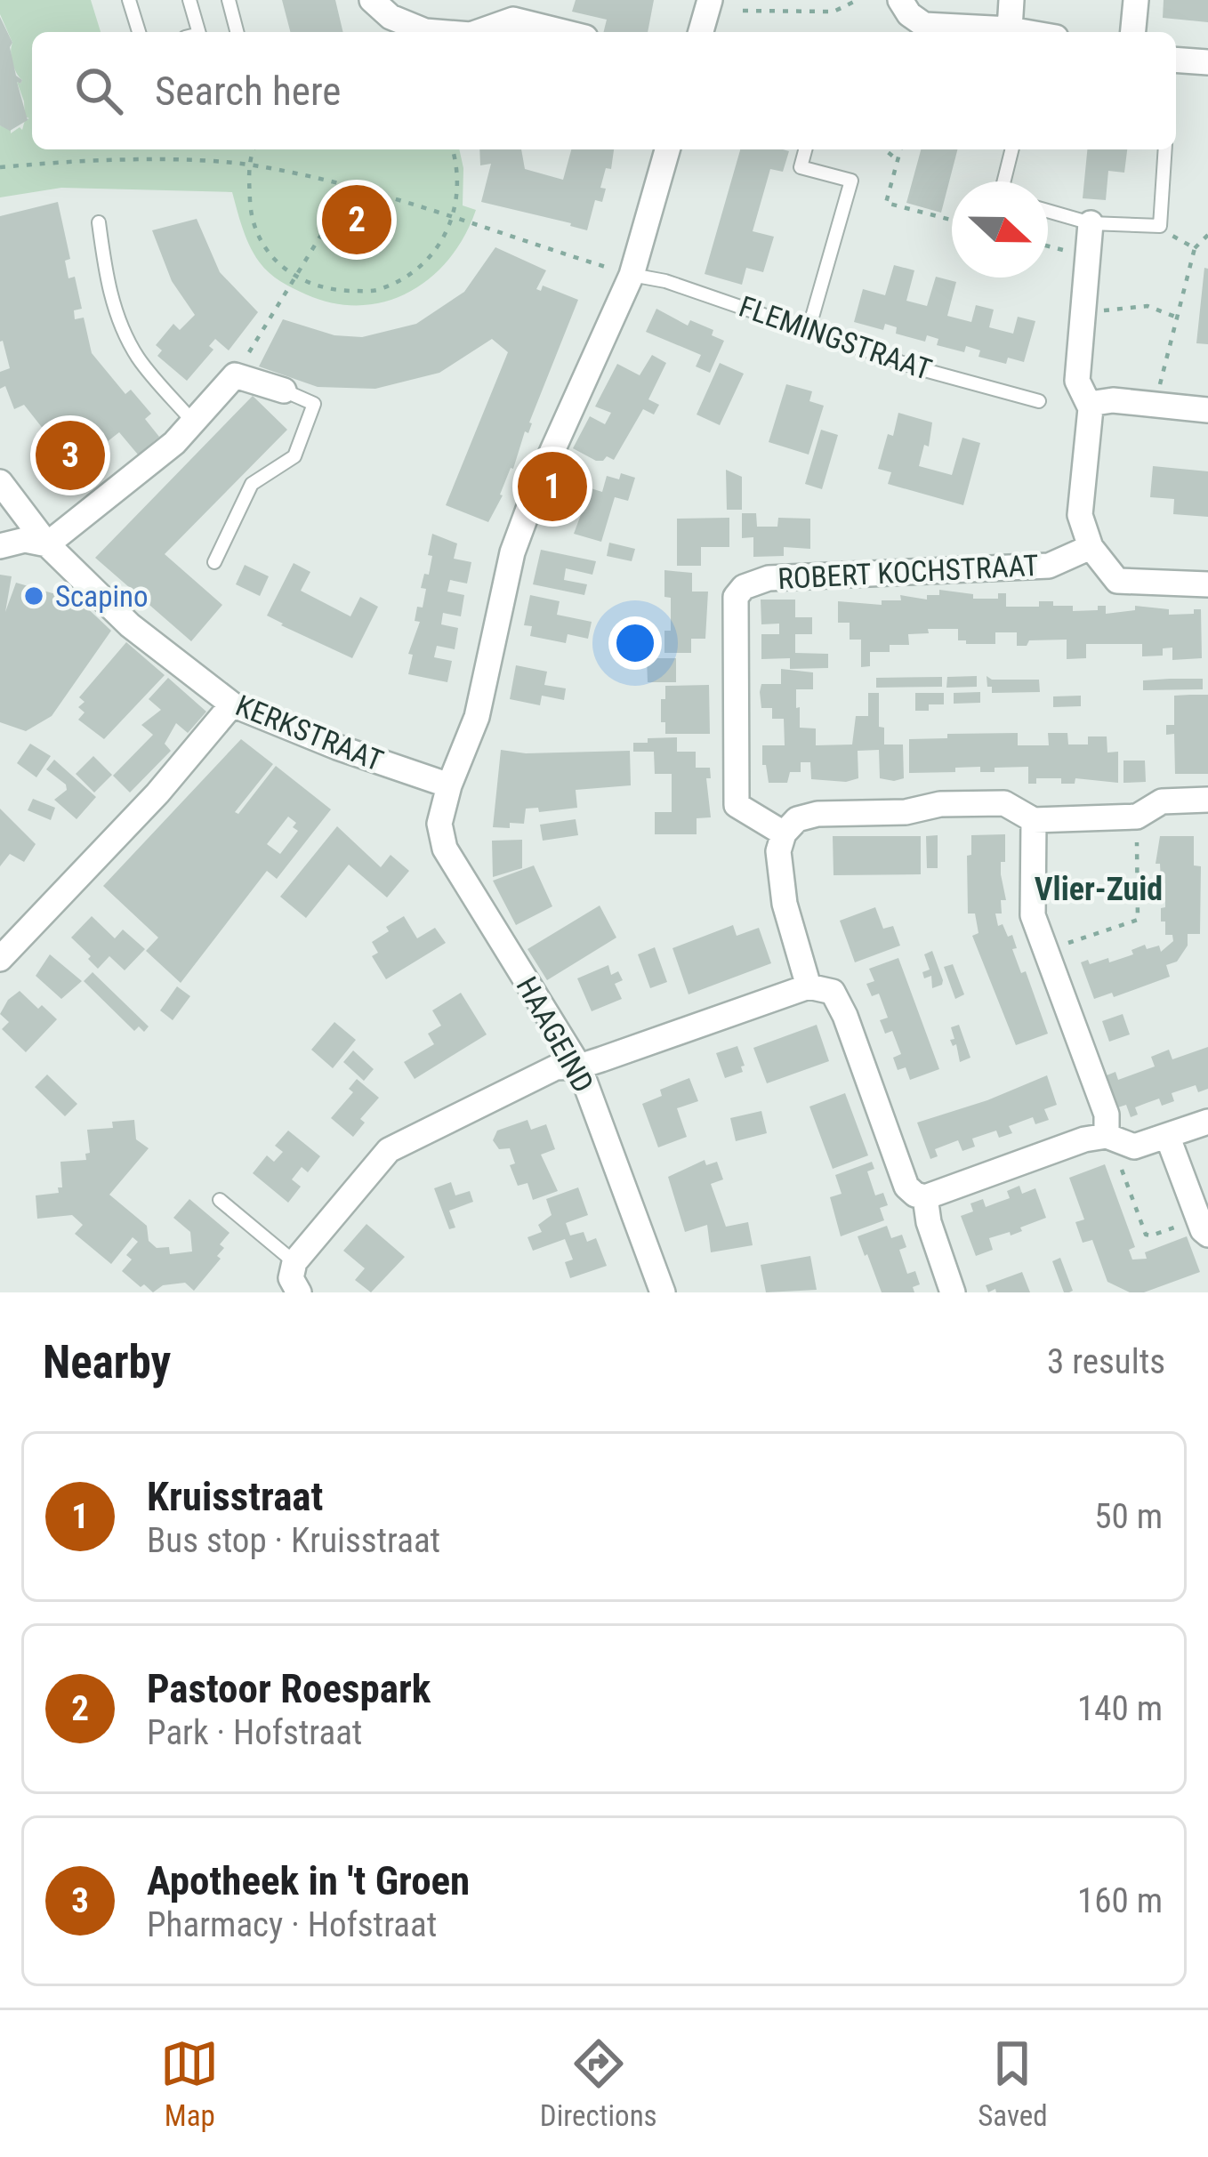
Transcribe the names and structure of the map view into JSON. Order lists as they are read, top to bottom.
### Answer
{
  "streets": {
    "street": ["ROBERT KOCHSTRAAT", "KERKSTRAAT", "HAAGEIND"],
    "lane": ["FLEMINGSTRAAT"]
  },
  "crossings": [
    ["FLEMINGSTRAAT", "HAAGEIND"],
    ["KERKSTRAAT", "HAAGEIND"]
  ],
  "districts": ["Vlier-Zuid"],
  "places": ["Scapino"],
  "north": "right",
  "page": {
    "search": "Search here",
    "pins": ["2", "3", "1"],
    "heading": ["Nearby", "3 results"],
    "list": [
      {
        "mark": "1",
        "name": "Kruisstraat",
        "note": "Bus stop · Kruisstraat",
        "value": "50 m"
      },
      {
        "mark": "2",
        "name": "Pastoor Roespark",
        "note": "Park · Hofstraat",
        "value": "140 m"
      },
      {
        "mark": "3",
        "name": "Apotheek in 't Groen",
        "note": "Pharmacy · Hofstraat",
        "value": "160 m"
      }
    ],
    "nav": ["Map", "Directions", "Saved"]
  }
}
